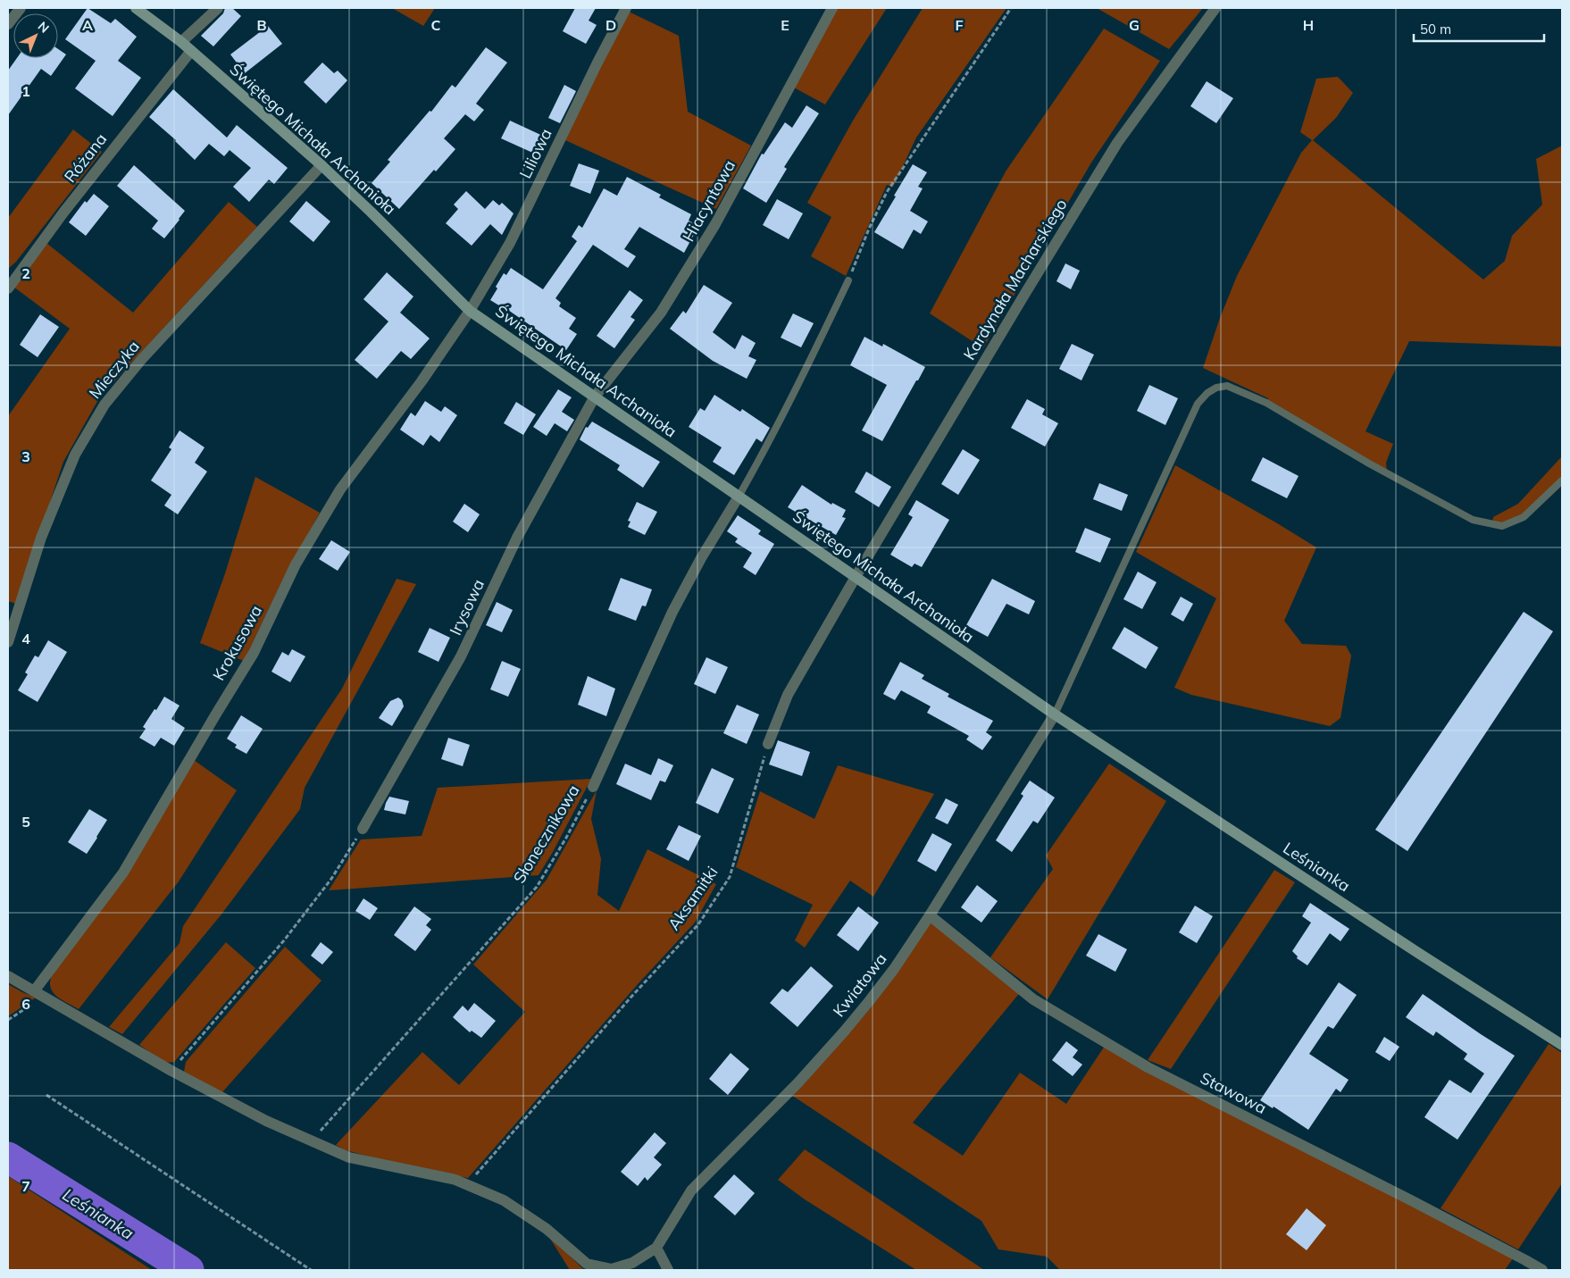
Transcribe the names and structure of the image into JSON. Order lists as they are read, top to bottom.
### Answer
{
  "streets": {
    "street": [
      "Świętego Michała Archanioła",
      "Liliowa",
      "Różana",
      "Hiacyntowa",
      "Kardynała Macharskiego",
      "Mieczyka",
      "Irysowa",
      "Krokusowa",
      "Słonecznikowa",
      "Leśnianka",
      "Kwiatowa",
      "Stawowa"
    ],
    "path": ["Aksamitki"]
  },
  "crossings": [
    ["Świętego Michała Archanioła", "Liliowa"],
    ["Świętego Michała Archanioła", "Różana"],
    ["Świętego Michała Archanioła", "Hiacyntowa"],
    ["Świętego Michała Archanioła", "Kardynała Macharskiego"],
    ["Świętego Michała Archanioła", "Mieczyka"],
    ["Świętego Michała Archanioła", "Irysowa"],
    ["Świętego Michała Archanioła", "Krokusowa"],
    ["Świętego Michała Archanioła", "Słonecznikowa"],
    ["Świętego Michała Archanioła", "Leśnianka"],
    ["Świętego Michała Archanioła", "Kwiatowa"],
    ["Liliowa", "Krokusowa"],
    ["Hiacyntowa", "Irysowa"],
    ["Leśnianka", "Kwiatowa"],
    ["Kwiatowa", "Stawowa"]
  ],
  "water": ["Leśnianka"],
  "scale_bar": "50 m",
  "north": "top right",
  "grid": {
    "columns": [
      "A",
      "B",
      "C",
      "D",
      "E",
      "F",
      "G",
      "H"
    ],
    "rows": [
      "1",
      "2",
      "3",
      "4",
      "5",
      "6",
      "7"
    ]
  }
}
